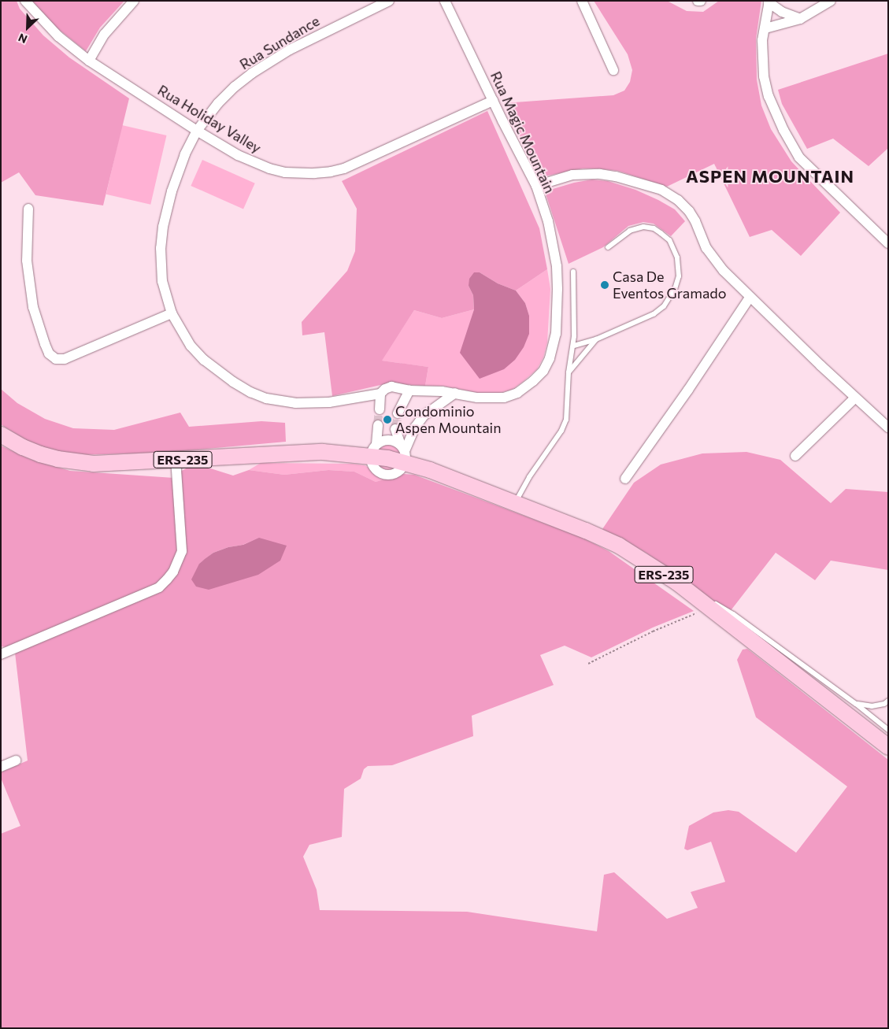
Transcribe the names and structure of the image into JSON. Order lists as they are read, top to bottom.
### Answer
{
  "streets": {
    "main road": ["ERS-235"],
    "street": ["Rua Sundance", "Rua Holiday Valley", "Rua Magic Mountain"]
  },
  "crossings": [
    ["Rua Sundance", "Rua Holiday Valley"],
    ["Rua Sundance", "Rua Magic Mountain"],
    ["Rua Holiday Valley", "Rua Magic Mountain"]
  ],
  "districts": ["ASPEN MOUNTAIN"],
  "places": ["Casa De Eventos Gramado", "Condominio Aspen Mountain"],
  "north": "bottom left"
}
